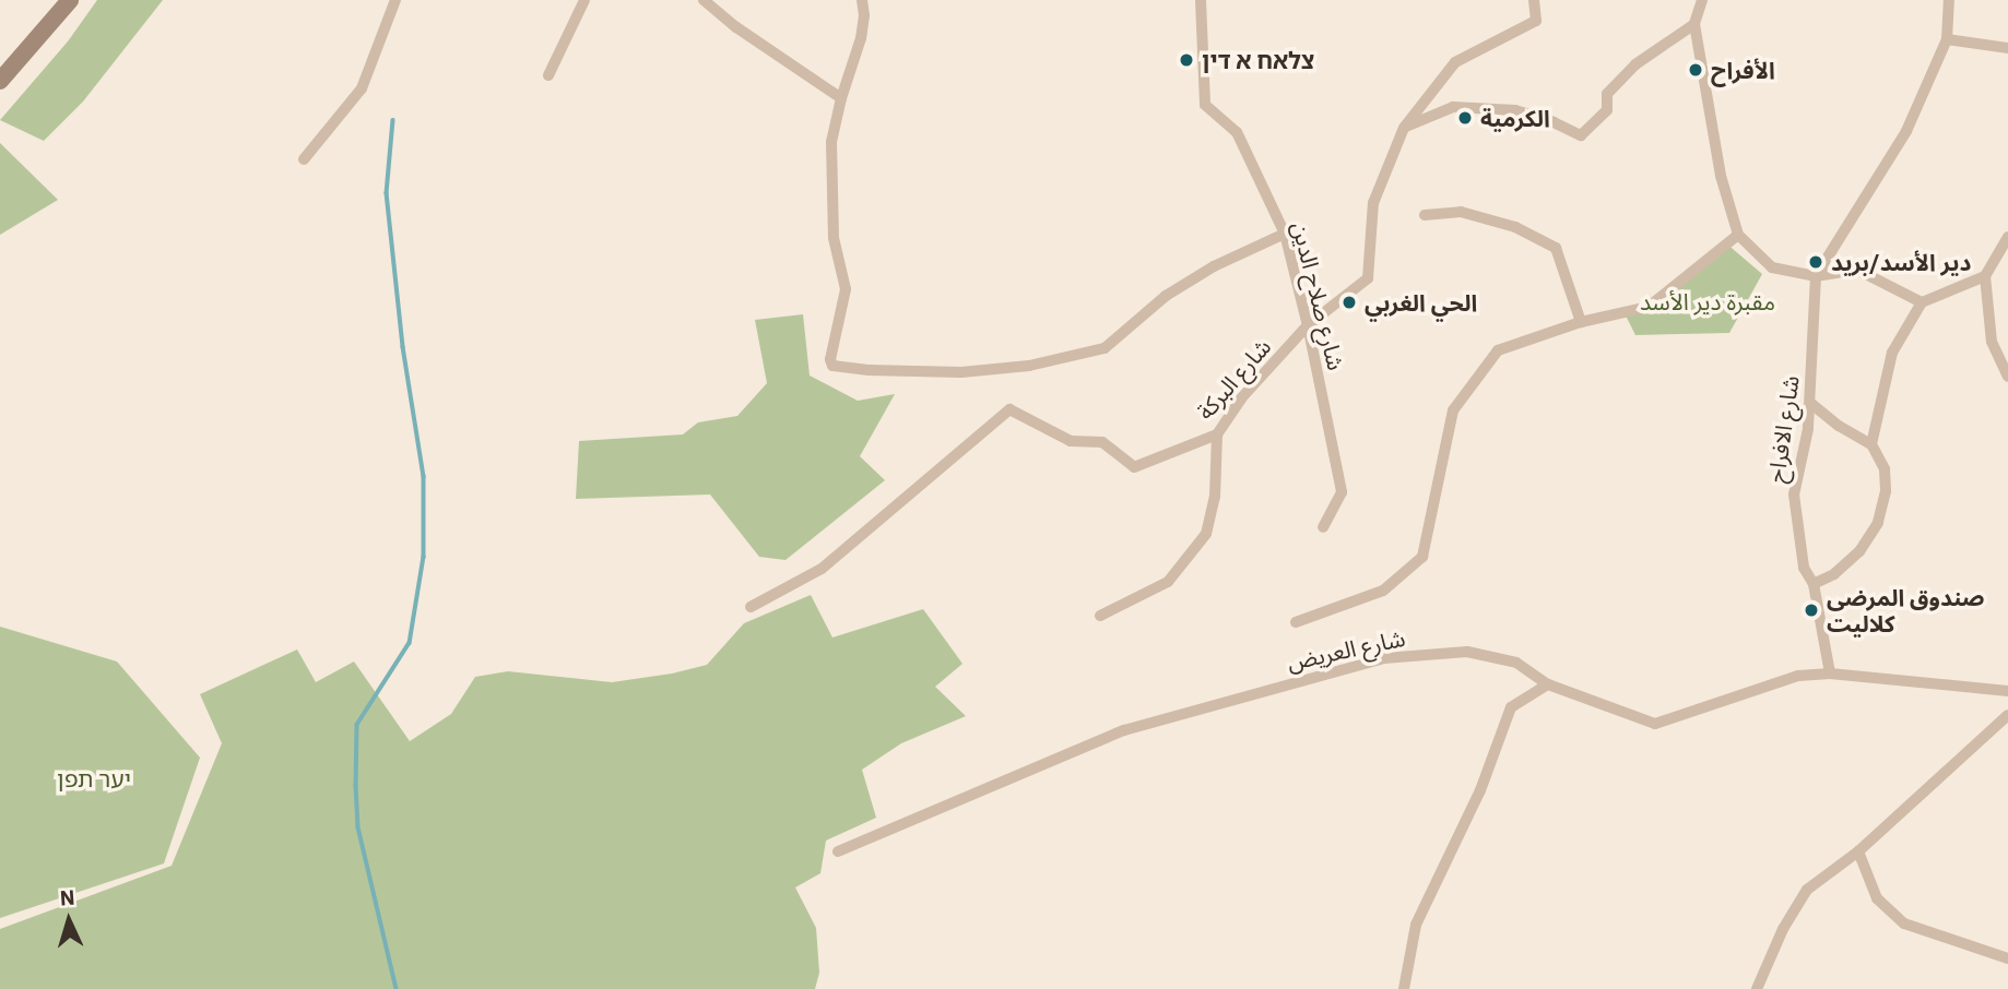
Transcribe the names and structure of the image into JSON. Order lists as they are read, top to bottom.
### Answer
{
  "streets": {
    "street": [
      "شارع صلاح الدين",
      "شارع البركة",
      "شارع الافراح",
      "شارع العريض"
    ]
  },
  "crossings": [
    ["شارع صلاح الدين", "شارع البركة"],
    ["شارع الافراح", "شارع العريض"]
  ],
  "parks": ["مقبرة دير الأسد", "יער תפן"],
  "places": [
    "צלאח א דין",
    "الأفراح",
    "الكرمية",
    "دير الأسد/بريد",
    "الحي الغربي",
    "صندوق المرضى كلاليت"
  ],
  "north": "top"
}
